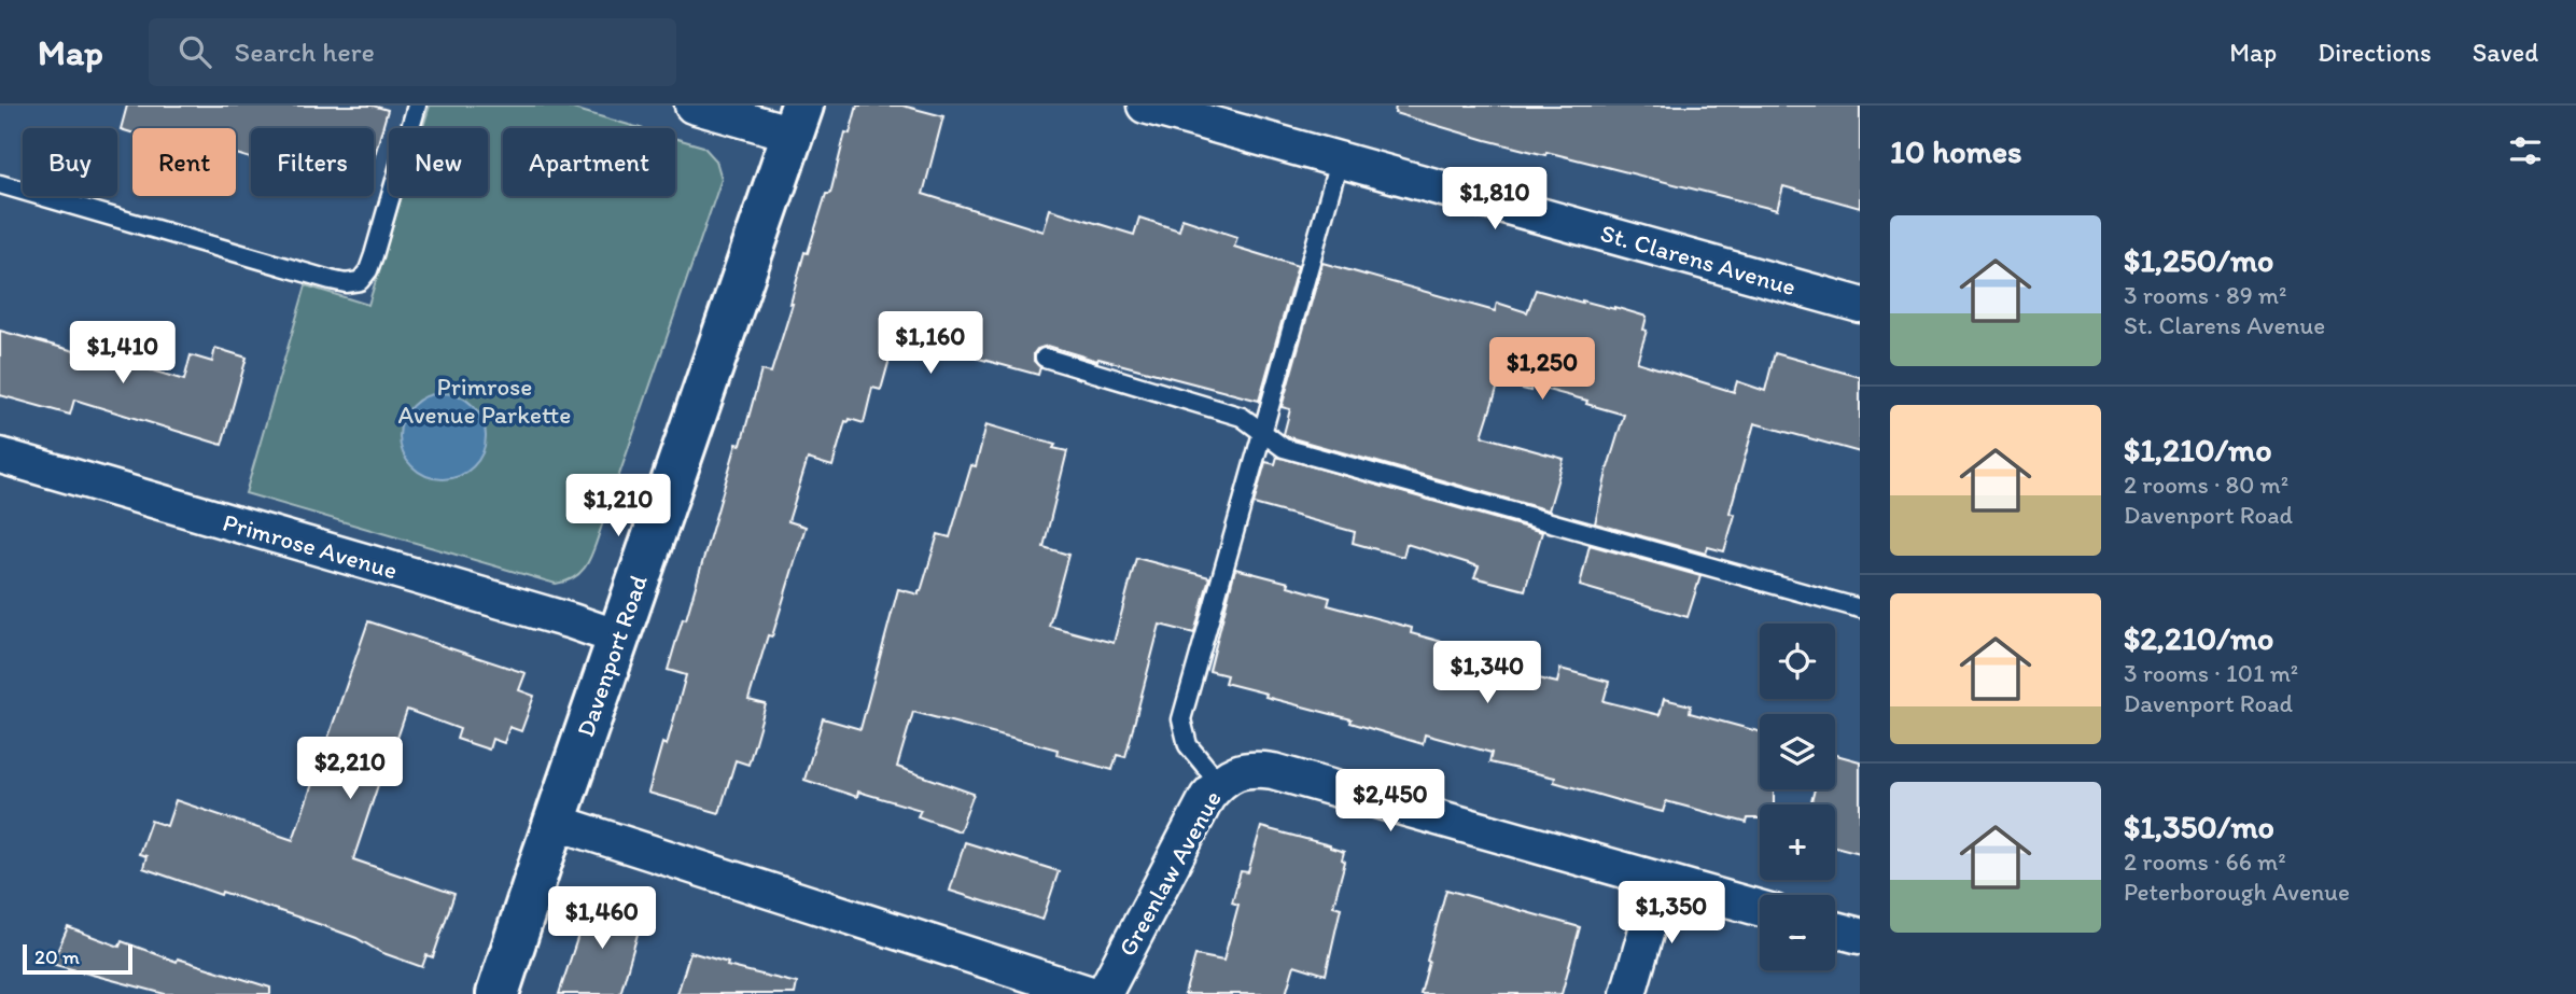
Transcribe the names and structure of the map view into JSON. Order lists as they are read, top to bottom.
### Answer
{
  "streets": {
    "street": [
      "St. Clarens Avenue",
      "Primrose Avenue",
      "Davenport Road",
      "Greenlaw Avenue"
    ]
  },
  "crossings": [
    ["Primrose Avenue", "Davenport Road"]
  ],
  "parks": ["Primrose Avenue Parkette"],
  "scale_bar": "20 m",
  "page": {
    "header": "Map",
    "search": "Search here",
    "nav": ["Map", "Directions", "Saved"],
    "heading": "10 homes",
    "chip": [
      "Buy",
      "Rent",
      "Filters",
      "New",
      "Apartment"
    ],
    "price": [
      "$1,810",
      "$1,160",
      "$1,410",
      "$1,250",
      "$1,210",
      "$1,340",
      "$2,210",
      "$2,450",
      "$1,350",
      "$1,460"
    ],
    "list": [
      {
        "name": "$1,250/mo",
        "note": "3 rooms · 89 m² · St. Clarens Avenue"
      },
      {
        "name": "$1,210/mo",
        "note": "2 rooms · 80 m² · Davenport Road"
      },
      {
        "name": "$2,210/mo",
        "note": "3 rooms · 101 m² · Davenport Road"
      },
      {
        "name": "$1,350/mo",
        "note": "2 rooms · 66 m² · Peterborough Avenue"
      }
    ],
    "map_buttons": ["+", "−"],
    "scale": "20 m"
  }
}
